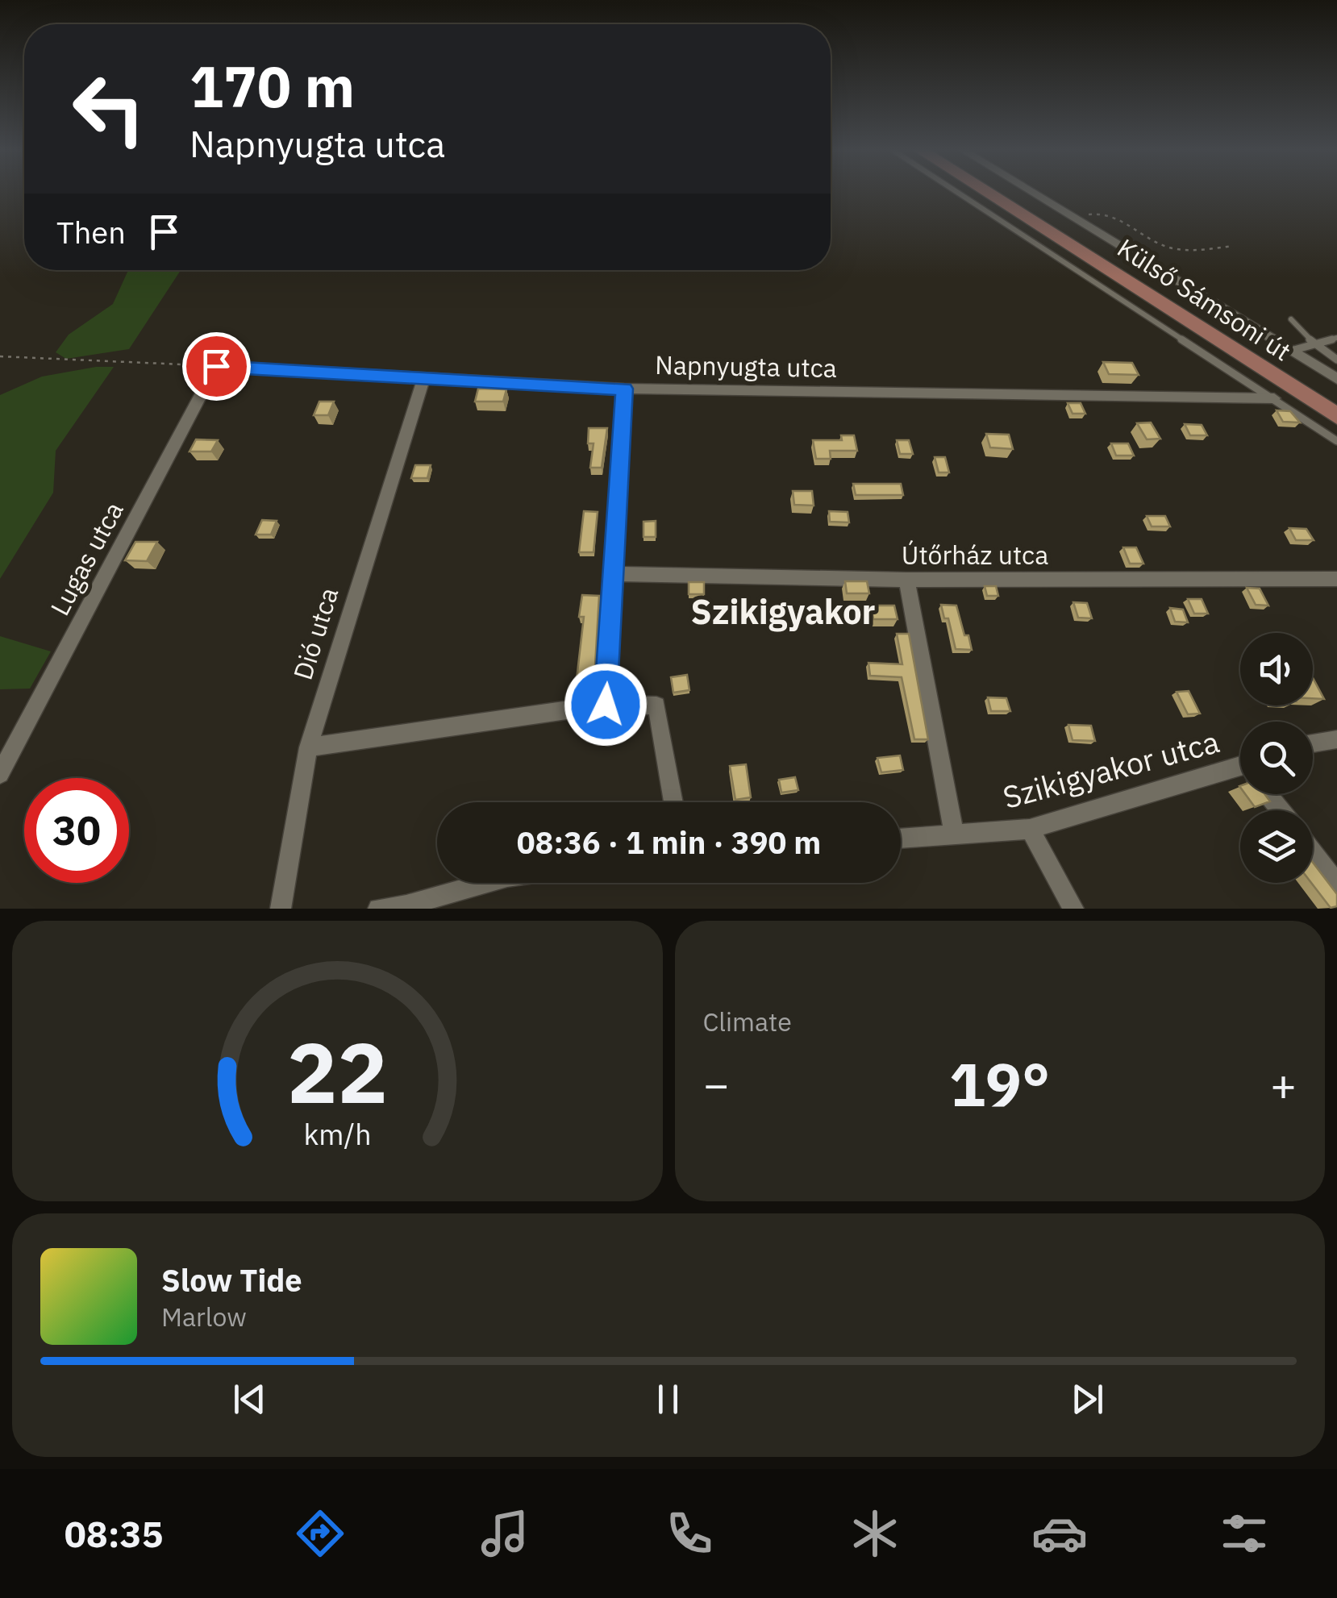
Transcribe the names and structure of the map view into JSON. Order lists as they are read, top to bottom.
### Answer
{
  "streets": {
    "main road": ["Külső Sámsoni út"],
    "street": [
      "Napnyugta utca",
      "Útőrház utca",
      "Lugas utca",
      "Dió utca",
      "Szikigyakor utca"
    ]
  },
  "crossings": [
    ["Napnyugta utca", "Lugas utca"],
    ["Napnyugta utca", "Dió utca"]
  ],
  "districts": ["Szikigyakor"],
  "page": {
    "turn": ["170 m", "Napnyugta utca"],
    "then": "Then",
    "limit": "30",
    "trip": "08:36 · 1 min · 390 m",
    "tile": "Climate",
    "heat": ["−", "19°", "+"],
    "song": ["Slow Tide", "Marlow"],
    "tabs": "08:35",
    "gauge": ["22", "km/h"]
  }
}
